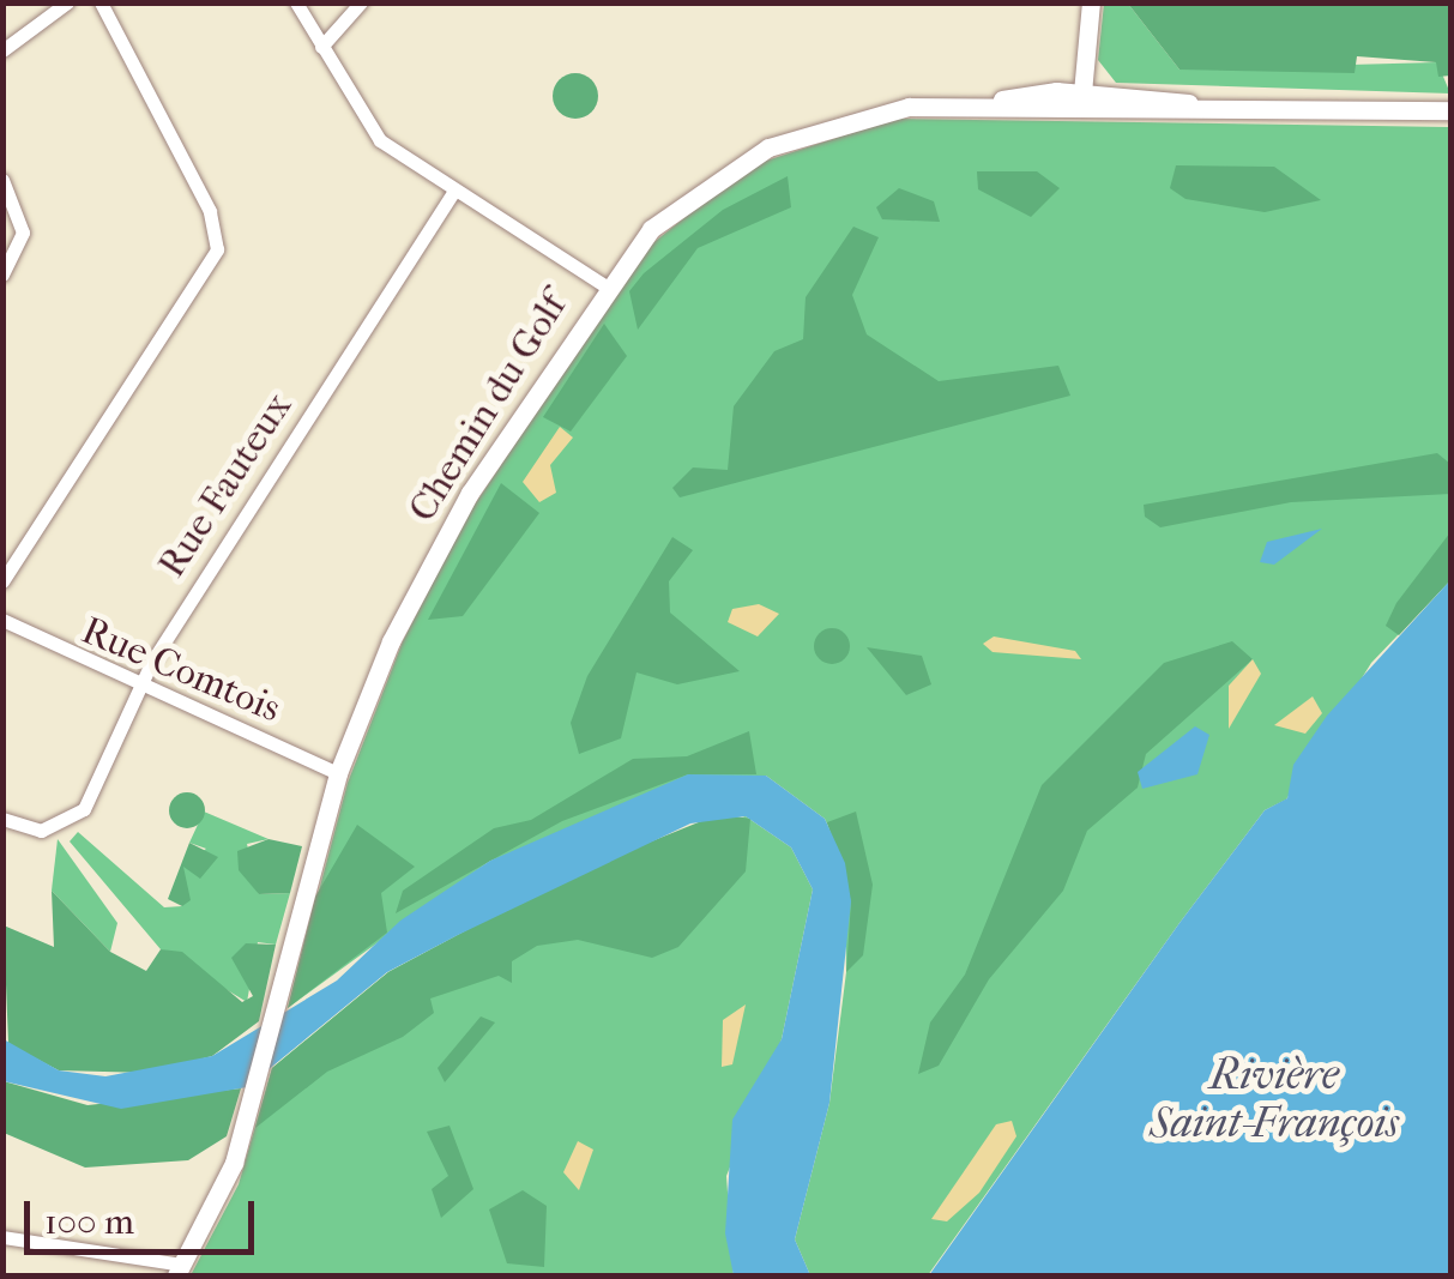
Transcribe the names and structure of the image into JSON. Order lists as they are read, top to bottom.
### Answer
{
  "streets": {
    "street": ["Chemin du Golf", "Rue Fauteux", "Rue Comtois"]
  },
  "crossings": [
    ["Chemin du Golf", "Rue Comtois"],
    ["Rue Fauteux", "Rue Comtois"]
  ],
  "water": ["Rivière Saint-François"],
  "scale_bar": "100 m"
}
